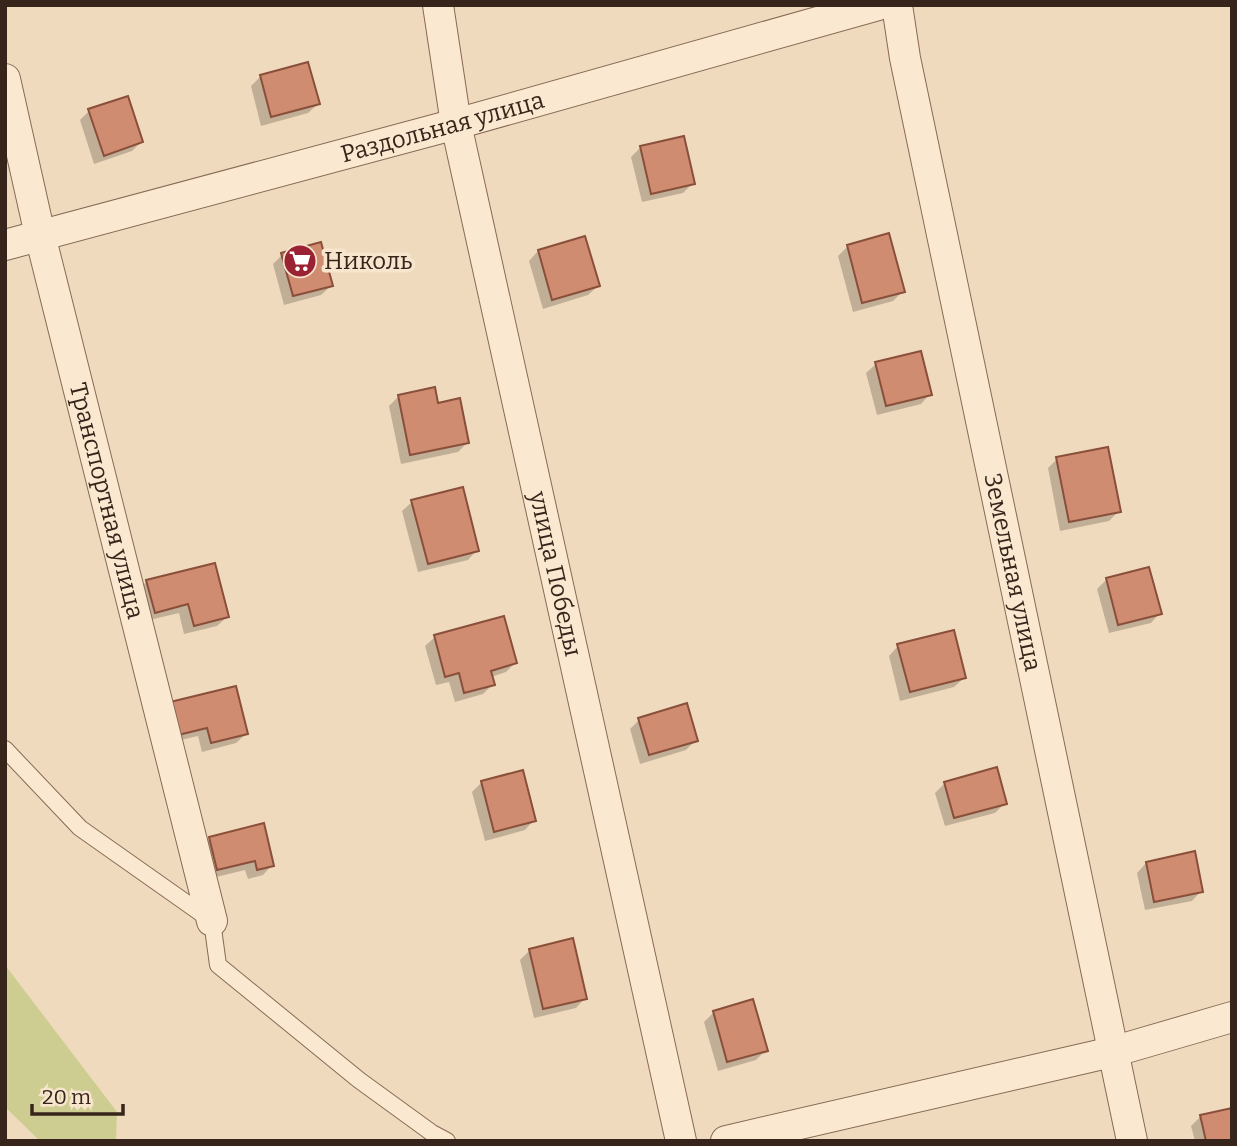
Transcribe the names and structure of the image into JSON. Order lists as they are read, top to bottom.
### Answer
{
  "streets": {
    "street": [
      "Раздольная улица",
      "Транспортная улица",
      "Земельная улица",
      "улица Победы"
    ]
  },
  "crossings": [
    ["Раздольная улица", "Транспортная улица"],
    ["Раздольная улица", "улица Победы"]
  ],
  "places": {
    "supermarket": ["Николь"]
  },
  "scale_bar": "20 m"
}
